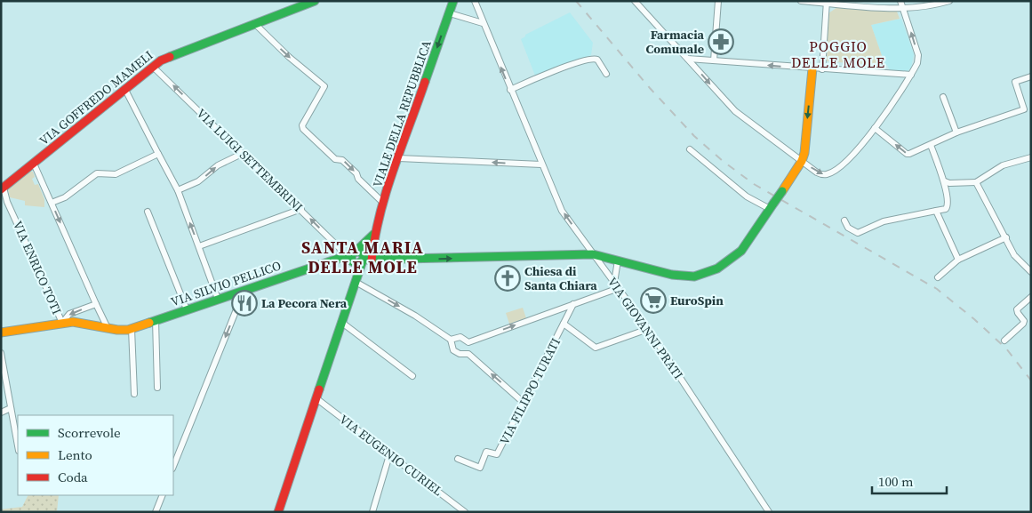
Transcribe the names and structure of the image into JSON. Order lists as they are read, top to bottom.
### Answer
{
  "streets": {
    "street": [
      "VIA GOFFREDO MAMELI",
      "VIALE DELLA REPUBBLICA",
      "VIA LUIGI SETTEMBRINI",
      "VIA ENRICO TOTI",
      "VIA SILVIO PELLICO",
      "VIA GIOVANNI PRATI",
      "VIA FILIPPO TURATI",
      "VIA EUGENIO CURIEL"
    ]
  },
  "crossings": [
    ["VIA GOFFREDO MAMELI", "VIA LUIGI SETTEMBRINI"],
    ["VIA GOFFREDO MAMELI", "VIA ENRICO TOTI"],
    ["VIA LUIGI SETTEMBRINI", "VIA SILVIO PELLICO"],
    ["VIA ENRICO TOTI", "VIA SILVIO PELLICO"]
  ],
  "one_way": ["VIALE DELLA REPUBBLICA", "VIA LUIGI SETTEMBRINI"],
  "districts": ["POGGIO DELLE MOLE", "SANTA MARIA DELLE MOLE"],
  "places": {
    "pharmacy": ["Farmacia Comunale"],
    "church": ["Chiesa di Santa Chiara"],
    "supermarket": ["EuroSpin"],
    "restaurant": ["La Pecora Nera"]
  },
  "legend": ["Scorrevole", "Lento", "Coda"],
  "scale_bar": "100 m"
}
